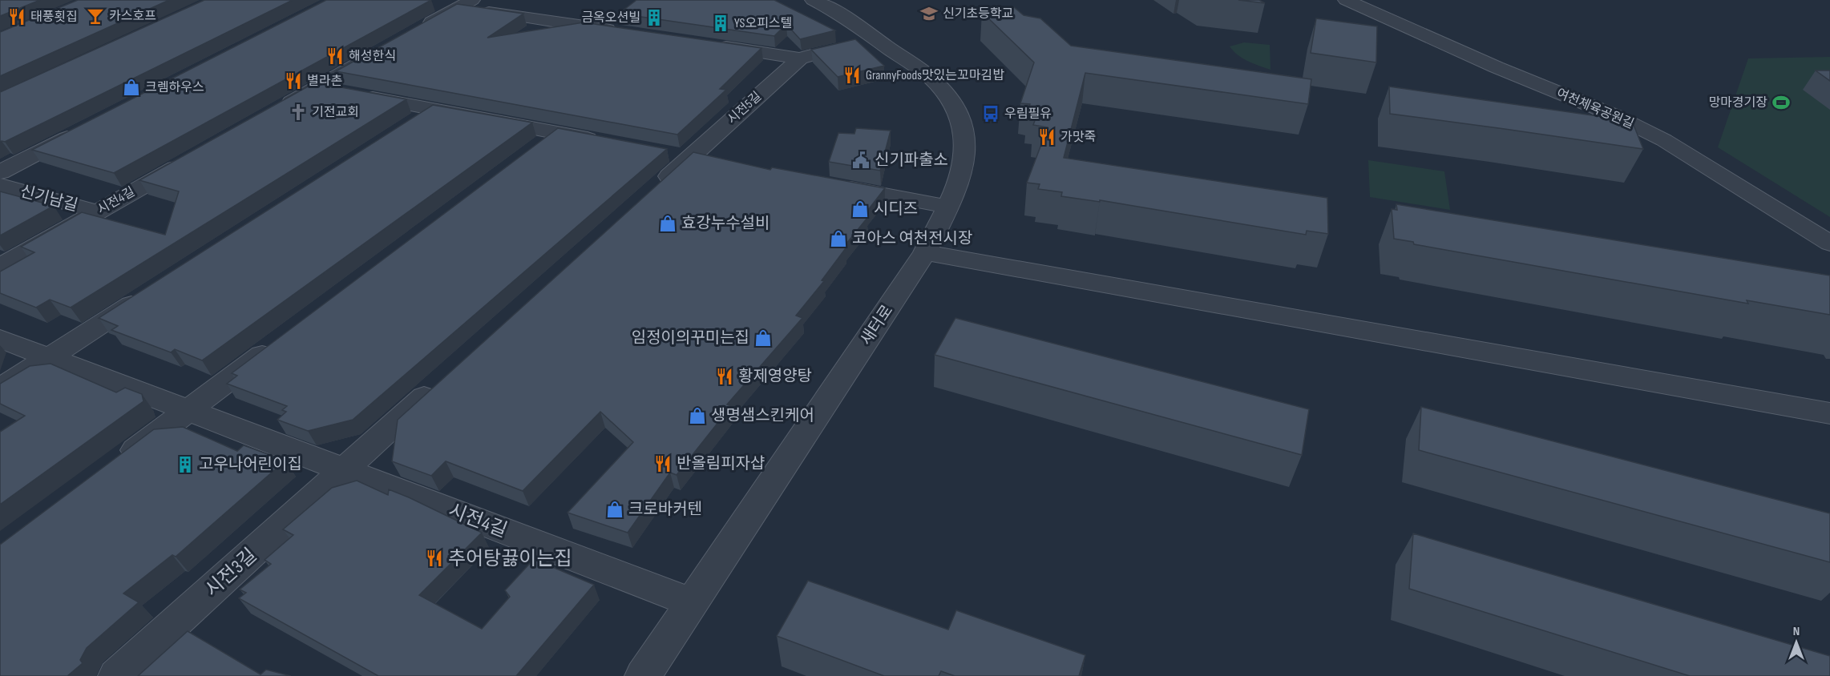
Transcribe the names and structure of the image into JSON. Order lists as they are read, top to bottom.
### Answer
{
  "streets": {
    "street": [
      "시전5길",
      "여천체육공원길",
      "신기남길",
      "시전4길",
      "새터로",
      "시전3길"
    ]
  },
  "crossings": [
    ["신기남길", "시전4길"],
    ["시전4길", "새터로"],
    ["시전4길", "시전3길"]
  ],
  "places": {
    "school or university": ["신기초등학교"],
    "bar": ["카스호프"],
    "restaurant": [
      "태풍횟집",
      "해성한식",
      "GrannyFoods맛있는꼬마김밥",
      "별라촌",
      "가맛죽",
      "황제영양탕",
      "반올림피자샵",
      "추어탕끓이는집"
    ],
    "building": ["금옥오션빌", "YS오피스텔", "고우나어린이집"],
    "shop": [
      "크렘하우스",
      "시디즈",
      "효강누수설비",
      "코아스 여천전시장",
      "임정이의꾸미는집",
      "생명샘스킨케어",
      "크로바커텐"
    ],
    "sports": ["망마경기장"],
    "church": ["기전교회"],
    "bus stop": ["우림필유"],
    "public building": ["신기파출소"]
  },
  "north": "top"
}
